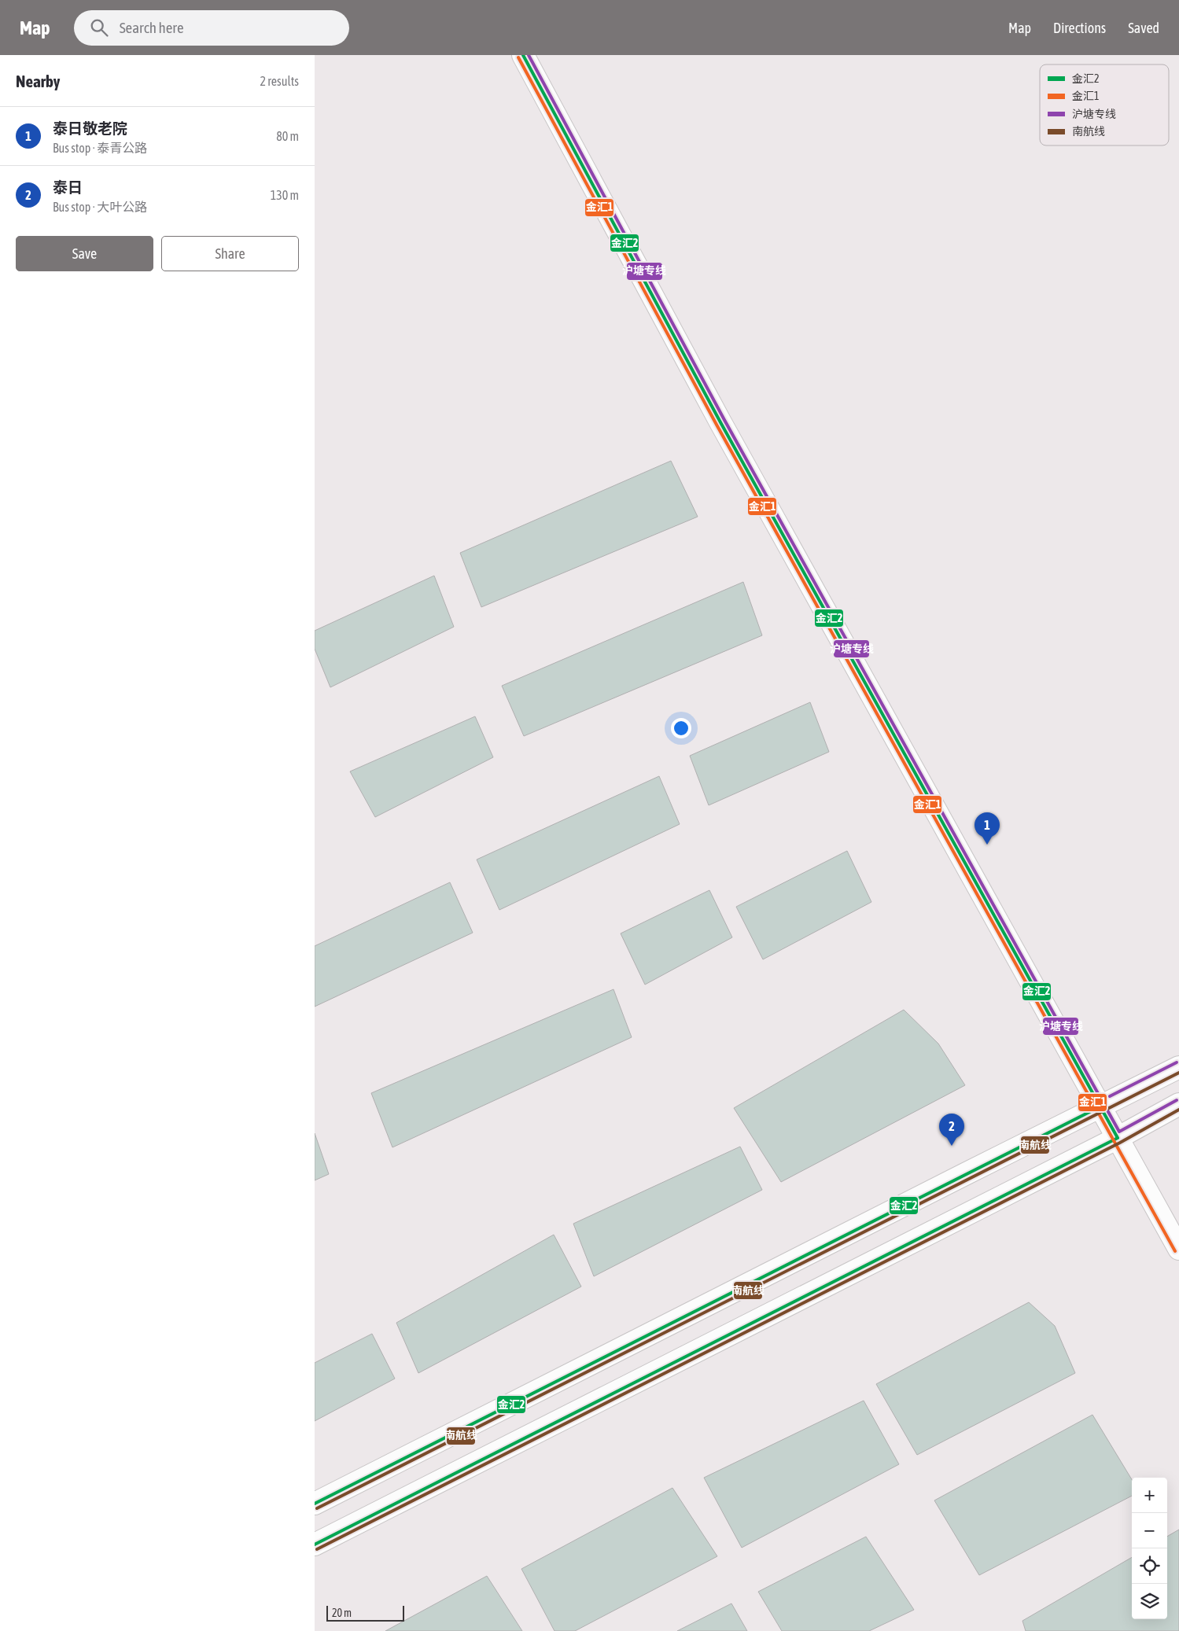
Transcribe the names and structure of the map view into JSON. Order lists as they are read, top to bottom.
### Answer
{
  "lines": [
    "transit line 金汇2",
    "transit line 沪塘专线",
    "transit line 金汇1",
    "transit line 南航线"
  ],
  "legend": [
    "金汇2",
    "金汇1",
    "沪塘专线",
    "南航线"
  ],
  "scale_bar": "20 m",
  "page": {
    "header": "Map",
    "search": "Search here",
    "nav": ["Map", "Directions", "Saved"],
    "heading": ["Nearby", "2 results"],
    "list": [
      {
        "mark": "1",
        "name": "泰日敬老院",
        "note": "Bus stop · 泰青公路",
        "value": "80 m"
      },
      {
        "mark": "2",
        "name": "泰日",
        "note": "Bus stop · 大叶公路",
        "value": "130 m"
      }
    ],
    "buttons": ["Save", "Share"],
    "pins": ["1", "2"],
    "map_buttons": ["+", "−"],
    "scale": "20 m"
  }
}
